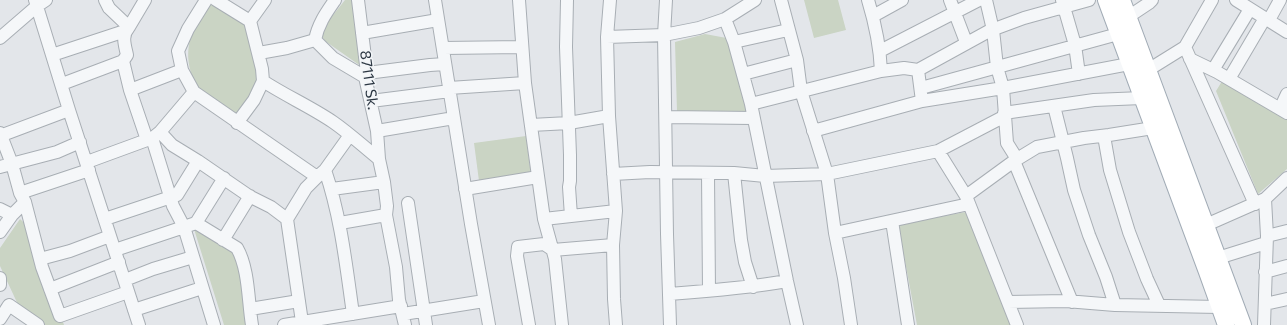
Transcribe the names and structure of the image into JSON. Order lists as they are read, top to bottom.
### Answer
{
  "streets": {
    "street": ["87111 Sk."]
  }
}
